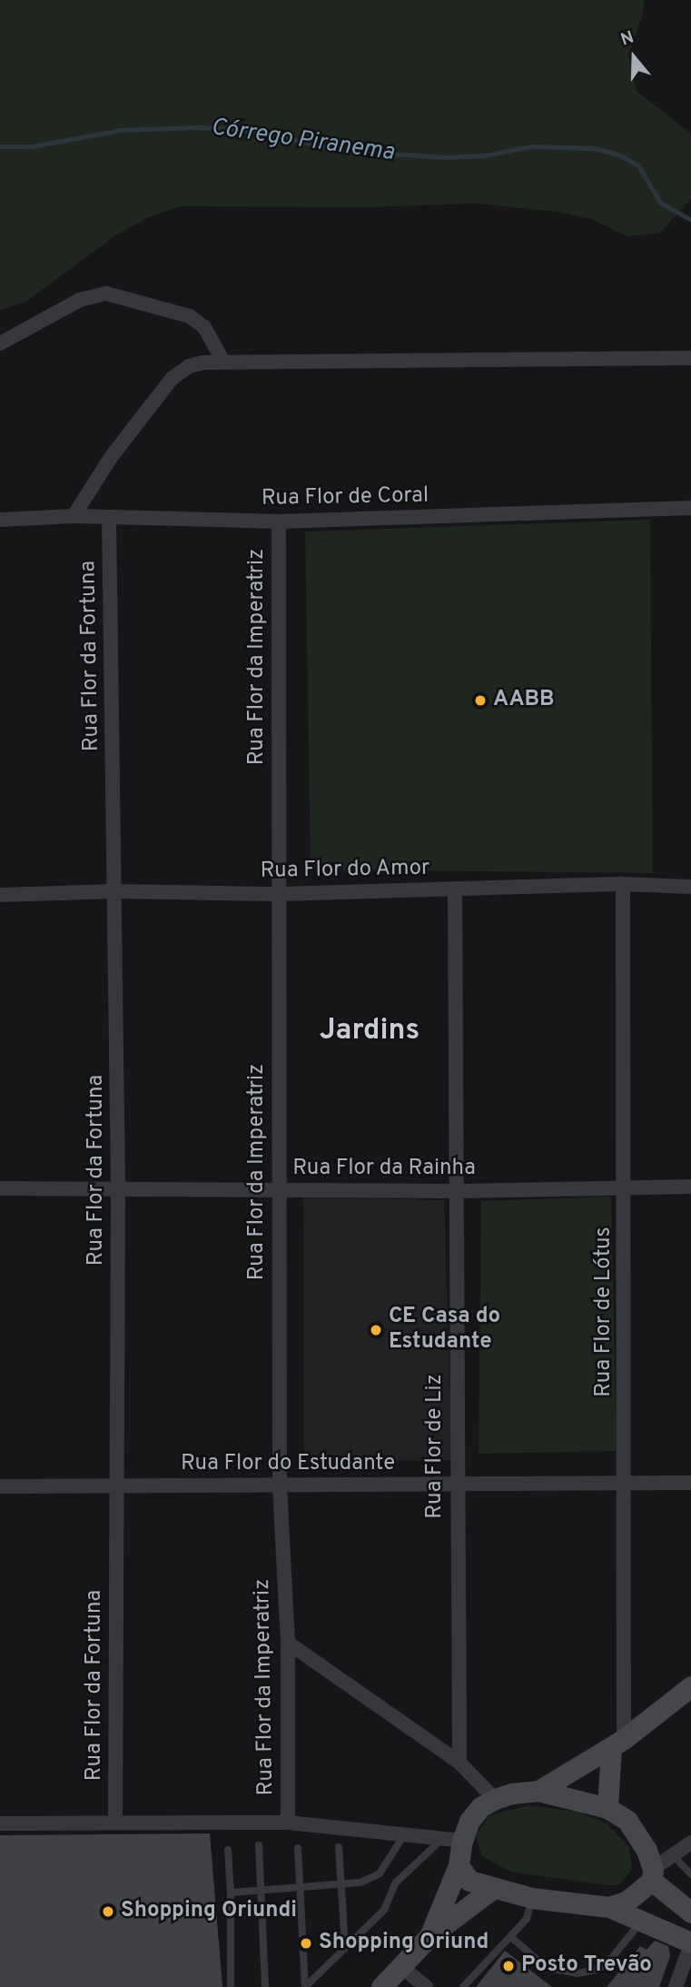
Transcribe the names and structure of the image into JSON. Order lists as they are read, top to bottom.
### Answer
{
  "streets": {
    "street": [
      "Rua Flor de Coral",
      "Rua Flor da Fortuna",
      "Rua Flor da Imperatriz",
      "Rua Flor do Amor",
      "Rua Flor da Rainha",
      "Rua Flor de Lótus",
      "Rua Flor de Liz",
      "Rua Flor do Estudante"
    ]
  },
  "crossings": [
    ["Rua Flor de Coral", "Rua Flor da Fortuna"],
    ["Rua Flor de Coral", "Rua Flor da Imperatriz"],
    ["Rua Flor da Fortuna", "Rua Flor do Amor"],
    ["Rua Flor da Fortuna", "Rua Flor da Rainha"],
    ["Rua Flor da Fortuna", "Rua Flor do Estudante"],
    ["Rua Flor da Imperatriz", "Rua Flor do Amor"],
    ["Rua Flor da Imperatriz", "Rua Flor da Rainha"],
    ["Rua Flor da Imperatriz", "Rua Flor do Estudante"],
    ["Rua Flor do Amor", "Rua Flor de Lótus"],
    ["Rua Flor do Amor", "Rua Flor de Liz"],
    ["Rua Flor da Rainha", "Rua Flor de Lótus"],
    ["Rua Flor da Rainha", "Rua Flor de Liz"],
    ["Rua Flor de Lótus", "Rua Flor do Estudante"],
    ["Rua Flor de Liz", "Rua Flor do Estudante"]
  ],
  "districts": ["Jardins"],
  "water": ["Córrego Piranema"],
  "places": [
    "AABB",
    "CE Casa do Estudante",
    "Shopping Oriundi",
    "Shopping Oriund",
    "Posto Trevão"
  ],
  "north": "top"
}
